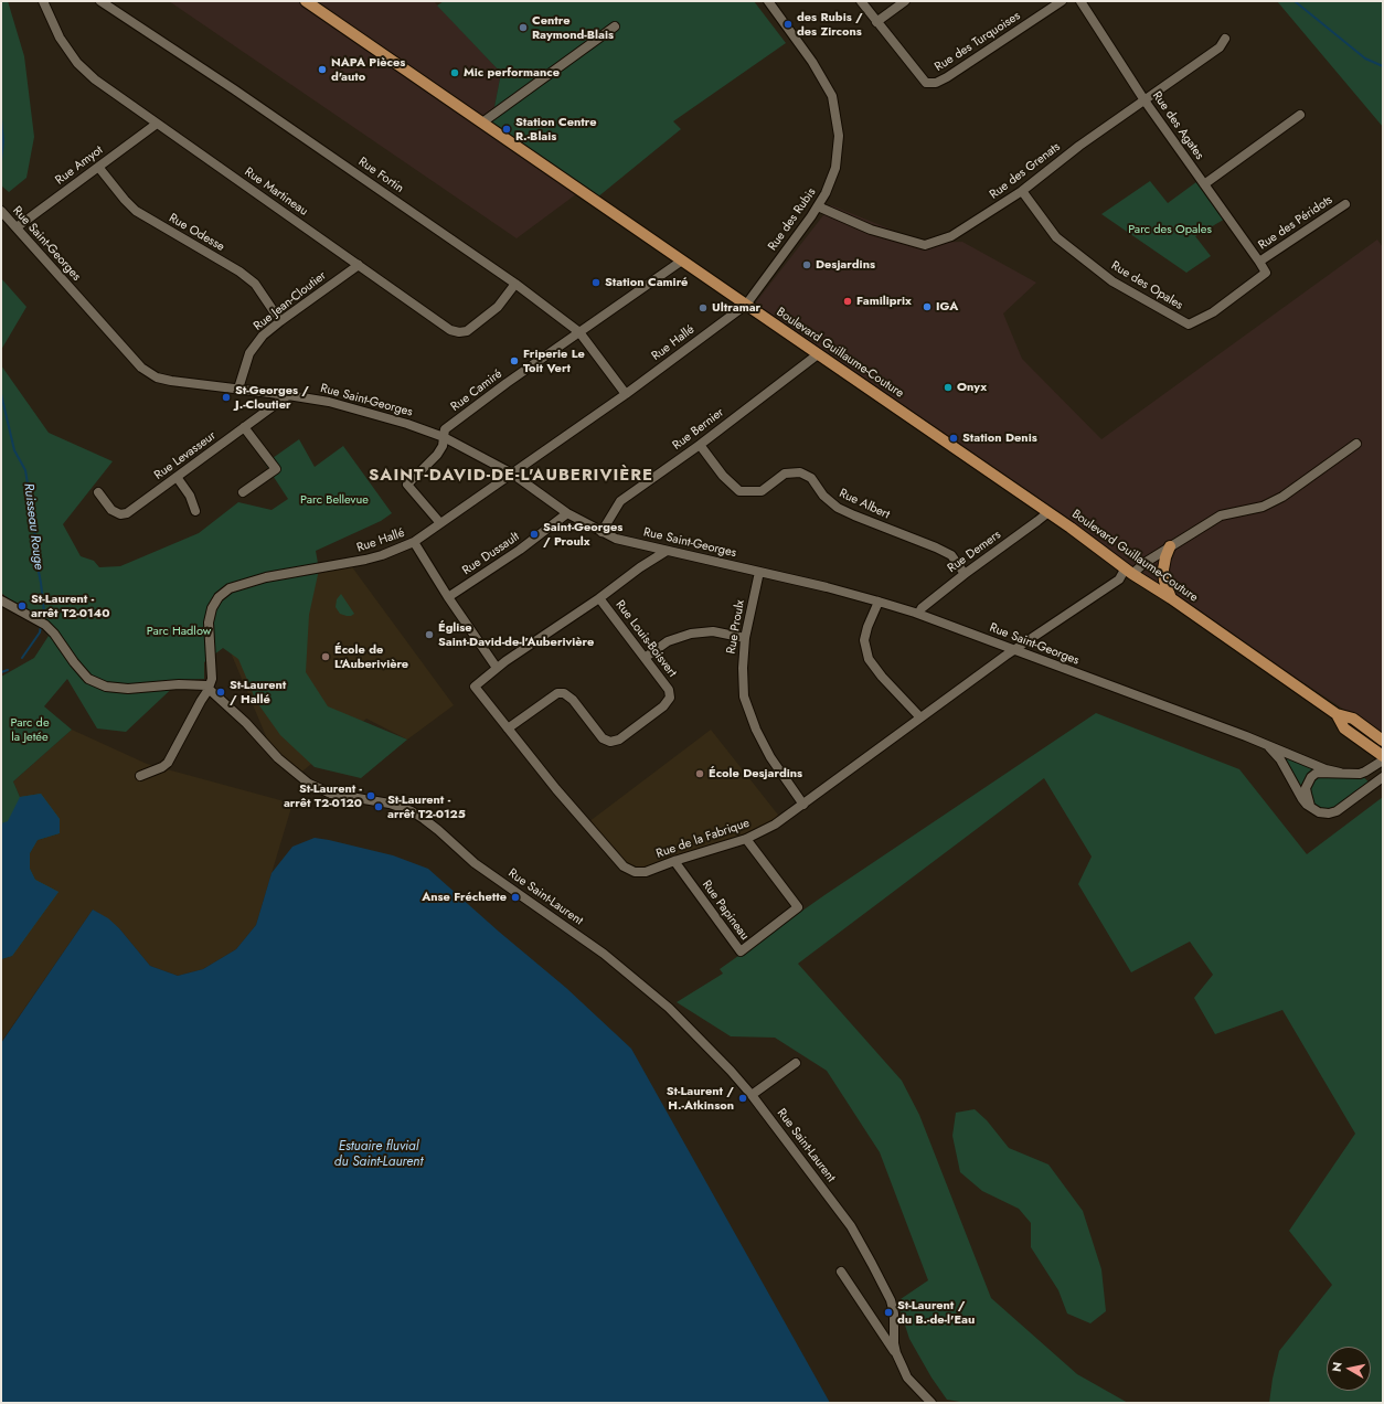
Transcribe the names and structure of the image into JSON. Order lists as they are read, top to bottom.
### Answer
{
  "streets": {
    "main road": ["Boulevard Guillaume-Couture"],
    "street": [
      "Rue des Turquoises",
      "Rue des Agates",
      "Rue Amyot",
      "Rue des Grenats",
      "Rue Fortin",
      "Rue Martineau",
      "Rue des Rubis",
      "Rue des Péridots",
      "Rue Odesse",
      "Rue Saint-Georges",
      "Rue des Opales",
      "Rue Jean-Cloutier",
      "Rue Hallé",
      "Rue Camiré",
      "Rue Bernier",
      "Rue Levasseur",
      "Rue Albert",
      "Rue Demers",
      "Rue Dussault",
      "Rue Proulx",
      "Rue Louis-Boisvert",
      "Rue de la Fabrique",
      "Rue Saint-Laurent",
      "Rue Papineau"
    ]
  },
  "crossings": [
    ["Rue des Agates", "Rue des Grenats"],
    ["Rue des Agates", "Rue des Péridots"],
    ["Rue des Agates", "Rue des Opales"],
    ["Rue Amyot", "Rue Martineau"],
    ["Rue Amyot", "Rue Odesse"],
    ["Rue Amyot", "Rue Saint-Georges"],
    ["Rue des Grenats", "Rue des Rubis"],
    ["Rue des Grenats", "Rue des Opales"],
    ["Rue Fortin", "Rue Martineau"],
    ["Rue Fortin", "Rue Hallé"],
    ["Rue Fortin", "Rue Camiré"],
    ["Rue Martineau", "Rue Jean-Cloutier"],
    ["Rue des Rubis", "Rue Hallé"],
    ["Rue des Rubis", "Boulevard Guillaume-Couture"],
    ["Rue des Péridots", "Rue des Opales"],
    ["Rue Odesse", "Rue Jean-Cloutier"],
    ["Rue Saint-Georges", "Rue Jean-Cloutier"],
    ["Rue Saint-Georges", "Rue Hallé"],
    ["Rue Saint-Georges", "Rue Camiré"],
    ["Rue Saint-Georges", "Rue Bernier"],
    ["Rue Saint-Georges", "Rue Levasseur"],
    ["Rue Saint-Georges", "Rue Demers"],
    ["Rue Saint-Georges", "Rue Dussault"],
    ["Rue Saint-Georges", "Rue Proulx"],
    ["Rue Saint-Georges", "Rue de la Fabrique"],
    ["Rue Hallé", "Boulevard Guillaume-Couture"],
    ["Rue Hallé", "Rue Camiré"],
    ["Rue Hallé", "Rue Saint-Laurent"],
    ["Boulevard Guillaume-Couture", "Rue Camiré"],
    ["Boulevard Guillaume-Couture", "Rue Bernier"],
    ["Boulevard Guillaume-Couture", "Rue Demers"],
    ["Boulevard Guillaume-Couture", "Rue de la Fabrique"],
    ["Rue Bernier", "Rue Albert"],
    ["Rue Albert", "Rue Demers"],
    ["Rue Proulx", "Rue de la Fabrique"],
    ["Rue Louis-Boisvert", "Rue de la Fabrique"],
    ["Rue de la Fabrique", "Rue Papineau"]
  ],
  "districts": ["SAINT-DAVID-DE-L'AUBERIVIÈRE"],
  "water": ["Ruisseau Rouge", "Estuaire fluvial du Saint-Laurent"],
  "parks": [
    "Parc des Opales",
    "Parc Bellevue",
    "Parc Hadlow",
    "Parc de la Jetée"
  ],
  "places": [
    "des Rubis / des Zircons",
    "Centre Raymond-Blais",
    "NAPA Pièces d'auto",
    "Mic performance",
    "Station Centre R.-Blais",
    "Desjardins",
    "Station Camiré",
    "Familiprix",
    "IGA",
    "Ultramar",
    "Friperie Le Toit Vert",
    "Onyx",
    "St-Georges / J.-Cloutier",
    "Station Denis",
    "Saint-Georges / Proulx",
    "St-Laurent - arrêt T2-0140",
    "Église Saint-David-de-l’Auberivière",
    "École de L'Auberivière",
    "St-Laurent / Hallé",
    "École Desjardins",
    "St-Laurent - arrêt T2-0120",
    "St-Laurent - arrêt T2-0125",
    "Anse Fréchette",
    "St-Laurent / H.-Atkinson",
    "St-Laurent / du B.-de-l'Eau"
  ],
  "north": "left"
}
